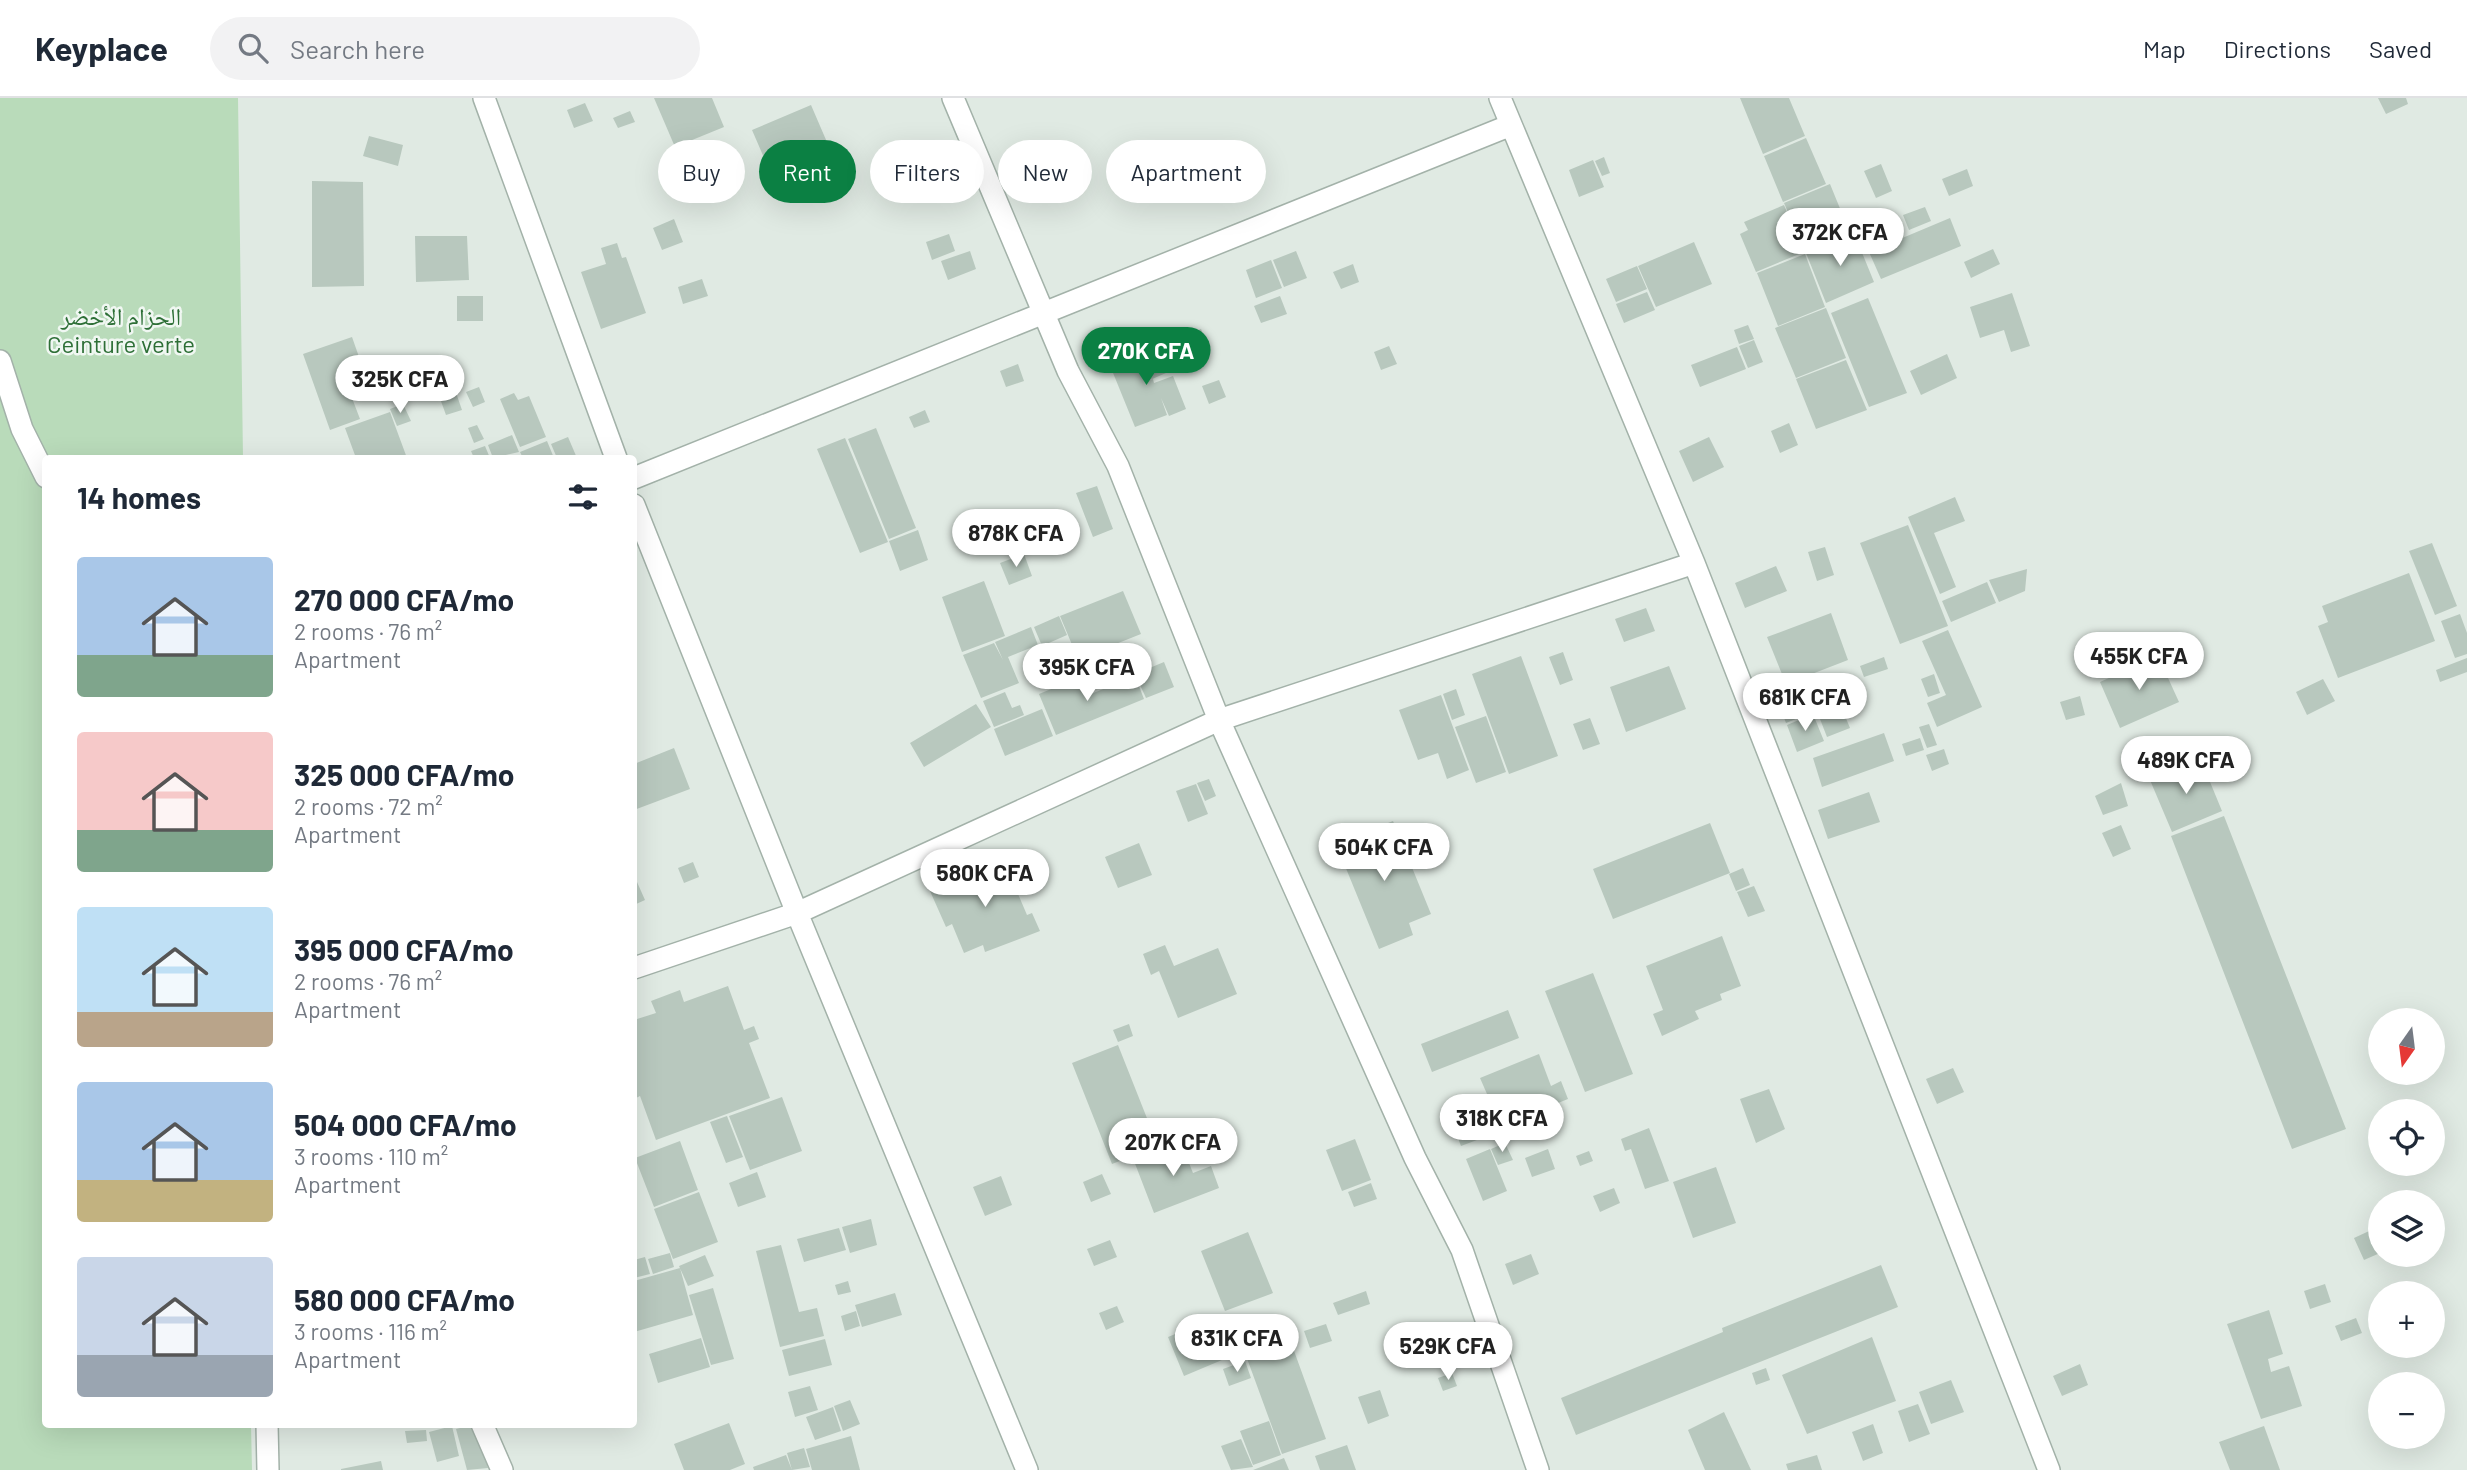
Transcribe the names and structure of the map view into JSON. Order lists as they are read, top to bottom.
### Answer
{
  "parks": ["الحزام الأخضر Ceinture verte"],
  "north": "bottom",
  "page": {
    "header": "Keyplace",
    "search": "Search here",
    "nav": ["Map", "Directions", "Saved"],
    "chip": [
      "Buy",
      "Rent",
      "Filters",
      "New",
      "Apartment"
    ],
    "price": [
      "372K CFA",
      "270K CFA",
      "325K CFA",
      "878K CFA",
      "455K CFA",
      "395K CFA",
      "681K CFA",
      "489K CFA",
      "504K CFA",
      "580K CFA",
      "318K CFA",
      "207K CFA",
      "831K CFA",
      "529K CFA"
    ],
    "heading": "14 homes",
    "list": [
      {
        "name": "270 000 CFA/mo",
        "note": "2 rooms · 76 m² · Apartment"
      },
      {
        "name": "325 000 CFA/mo",
        "note": "2 rooms · 72 m² · Apartment"
      },
      {
        "name": "395 000 CFA/mo",
        "note": "2 rooms · 76 m² · Apartment"
      },
      {
        "name": "504 000 CFA/mo",
        "note": "3 rooms · 110 m² · Apartment"
      },
      {
        "name": "580 000 CFA/mo",
        "note": "3 rooms · 116 m² · Apartment"
      }
    ],
    "map_buttons": ["+", "−"]
  }
}
